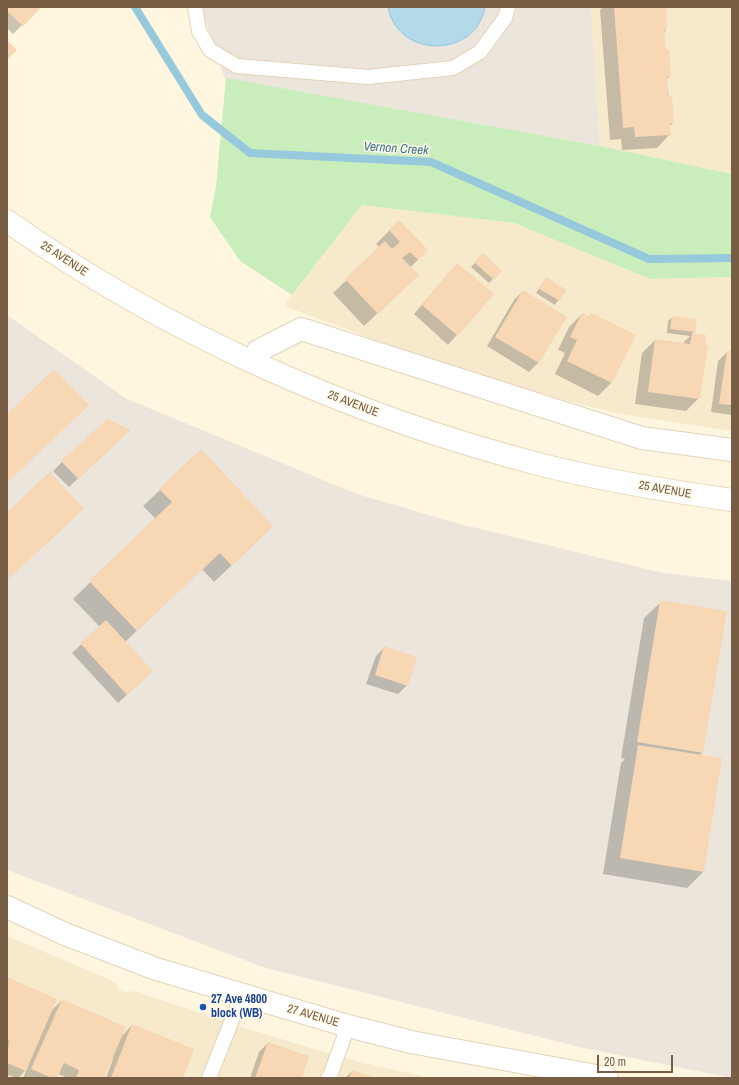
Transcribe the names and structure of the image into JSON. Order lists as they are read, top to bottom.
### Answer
{
  "streets": {
    "street": ["25 AVENUE", "27 AVENUE"]
  },
  "water": ["Vernon Creek"],
  "places": ["27 Ave 4800 block (WB)"],
  "scale_bar": "20 m"
}
